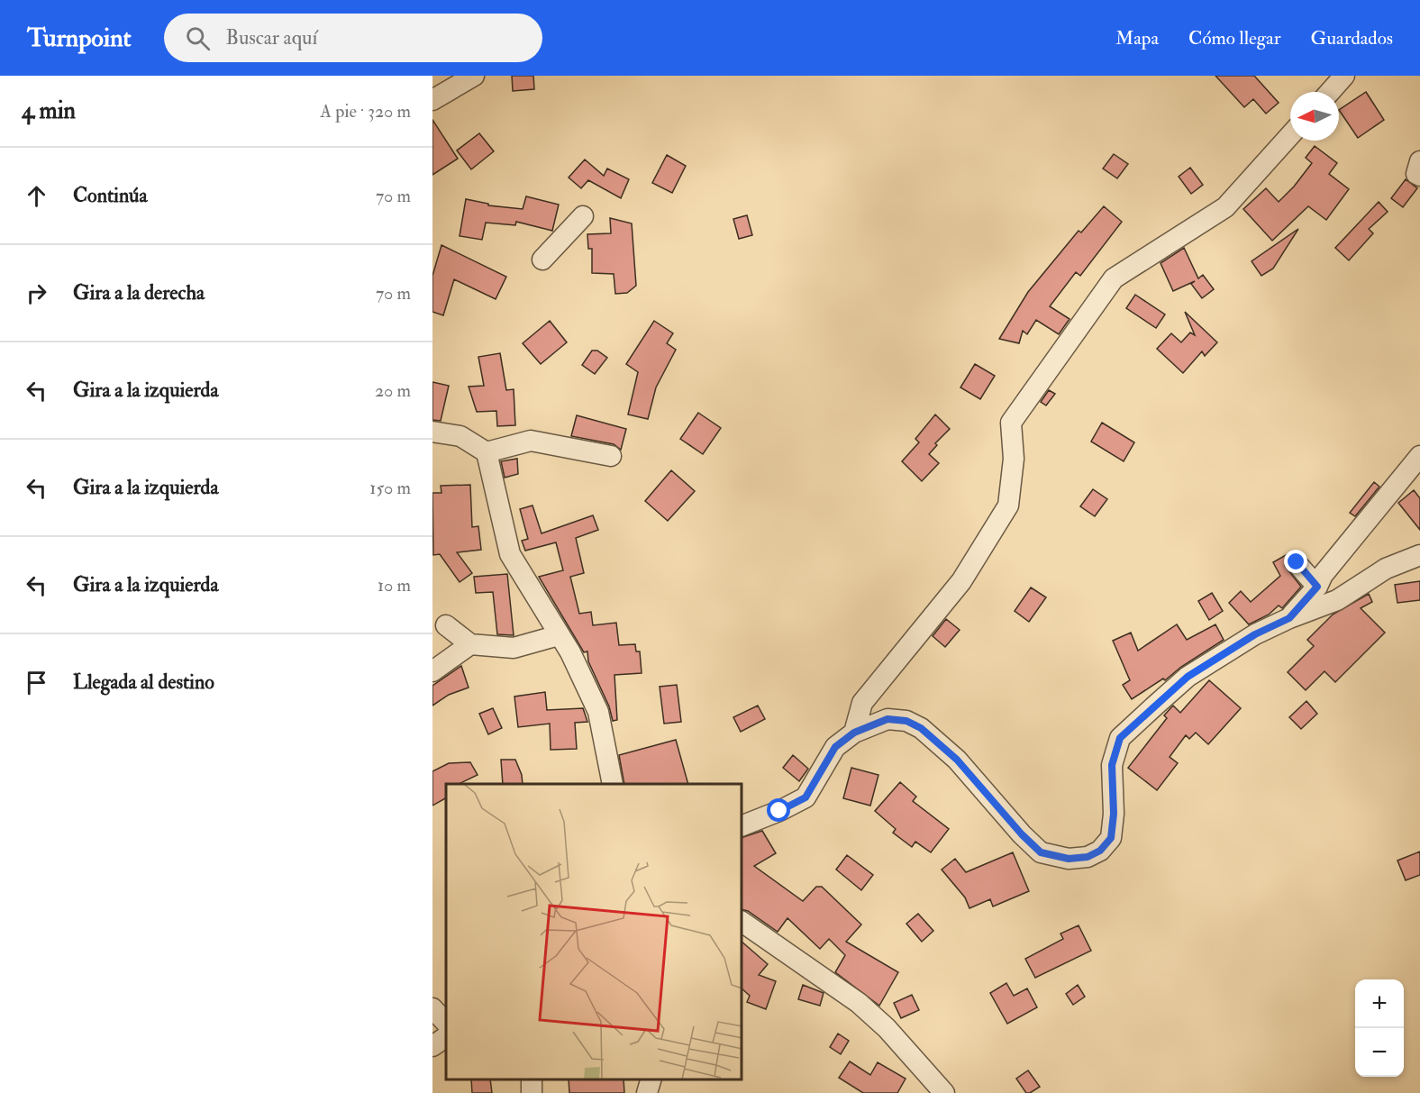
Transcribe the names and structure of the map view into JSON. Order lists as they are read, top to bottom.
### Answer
{
  "north": "left",
  "page": {
    "header": "Turnpoint",
    "search": "Buscar aquí",
    "nav": ["Mapa", "Cómo llegar", "Guardados"],
    "heading": ["4 min", "A pie · 320 m"],
    "list": [
      ["Continúa", "70 m"],
      ["Gira a la derecha", "70 m"],
      ["Gira a la izquierda", "20 m"],
      ["Gira a la izquierda", "150 m"],
      ["Gira a la izquierda", "10 m"],
      "Llegada al destino"
    ],
    "map_buttons": ["+", "−"]
  }
}
